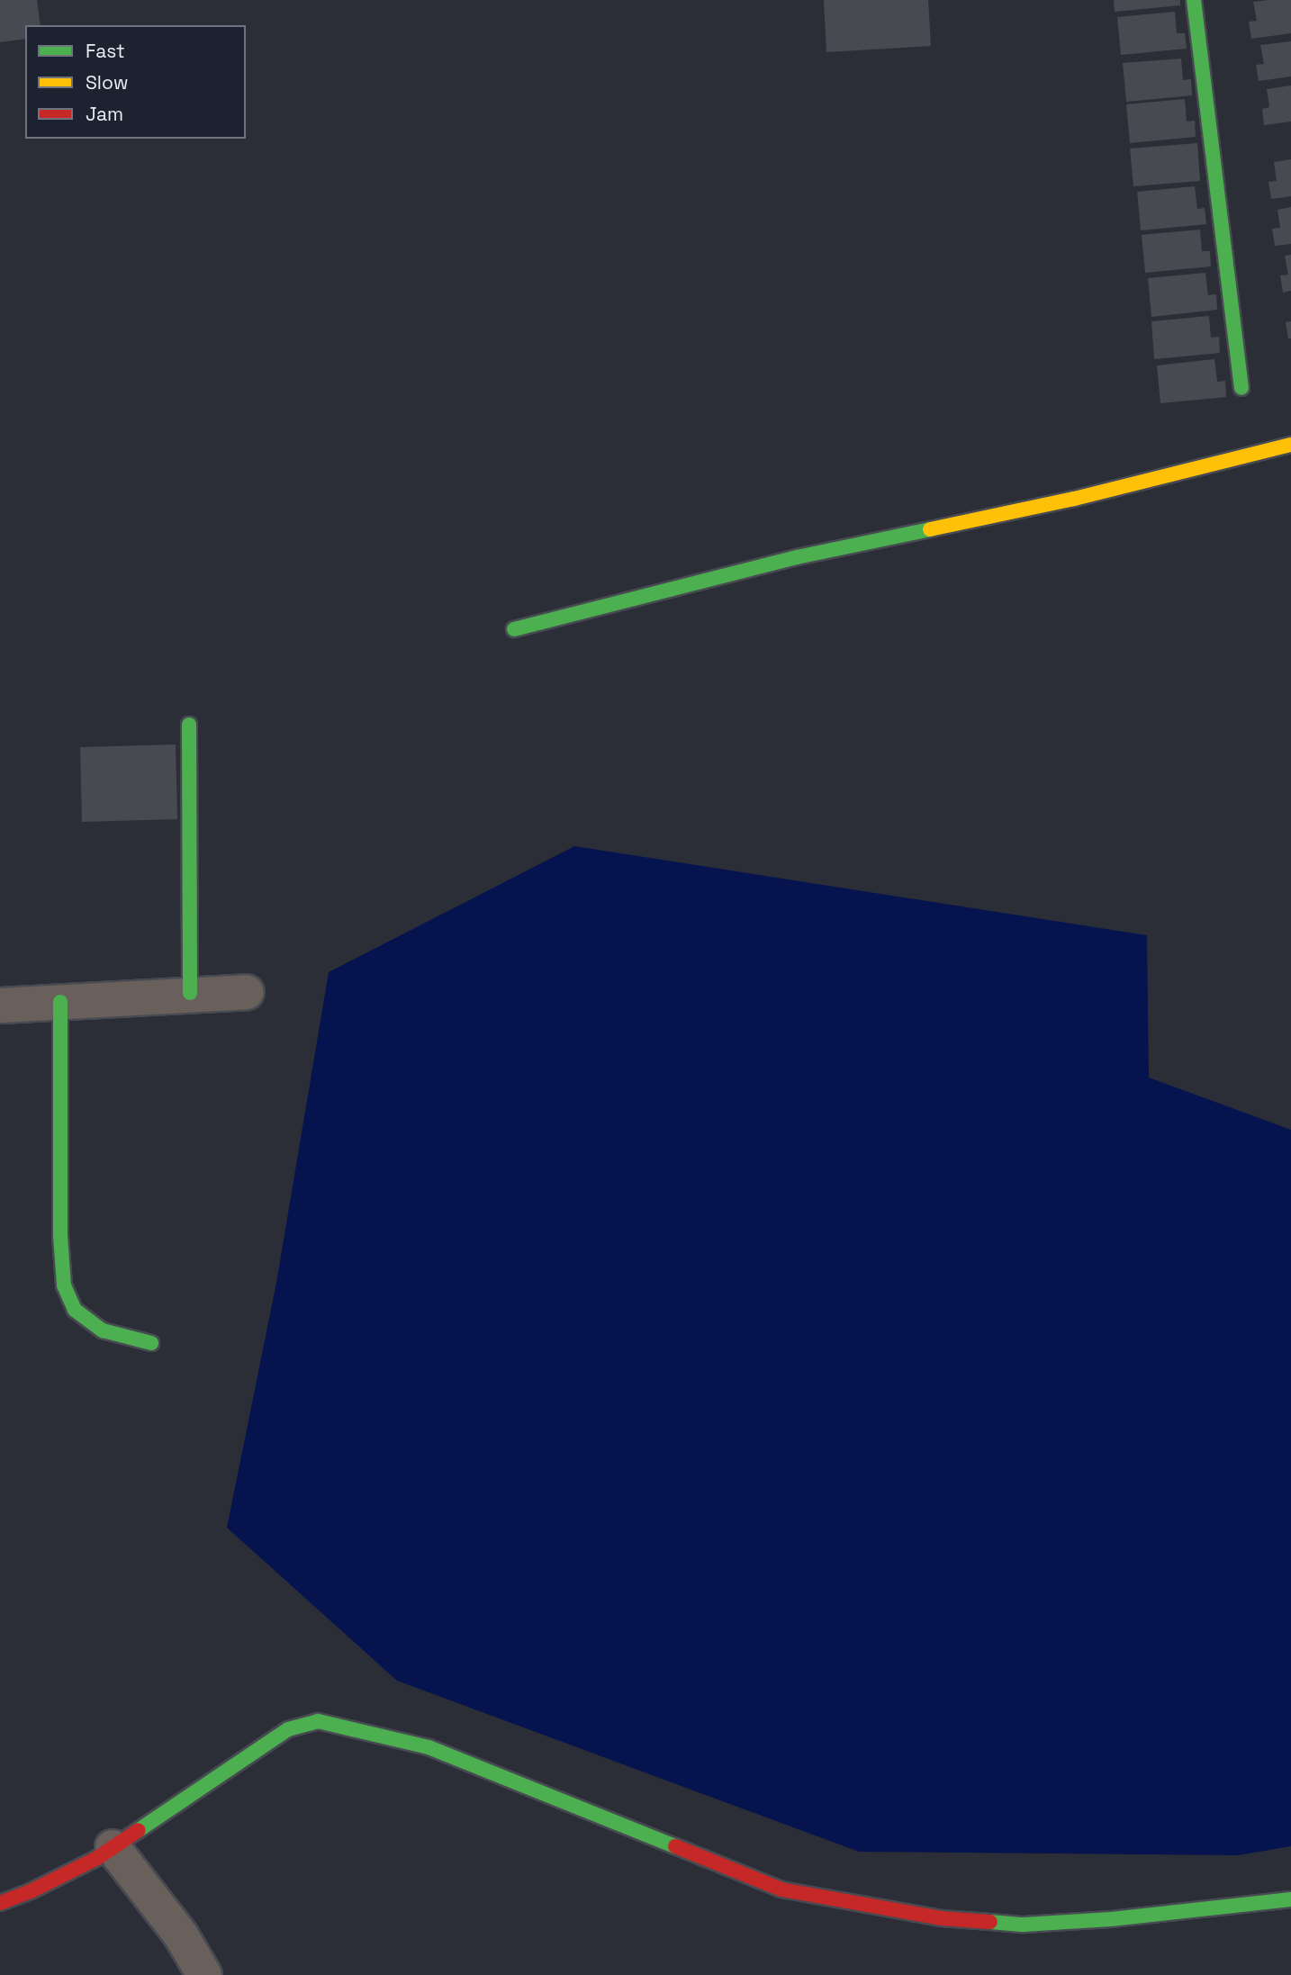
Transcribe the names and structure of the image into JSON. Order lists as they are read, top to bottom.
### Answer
{
  "legend": ["Fast", "Slow", "Jam"]
}
